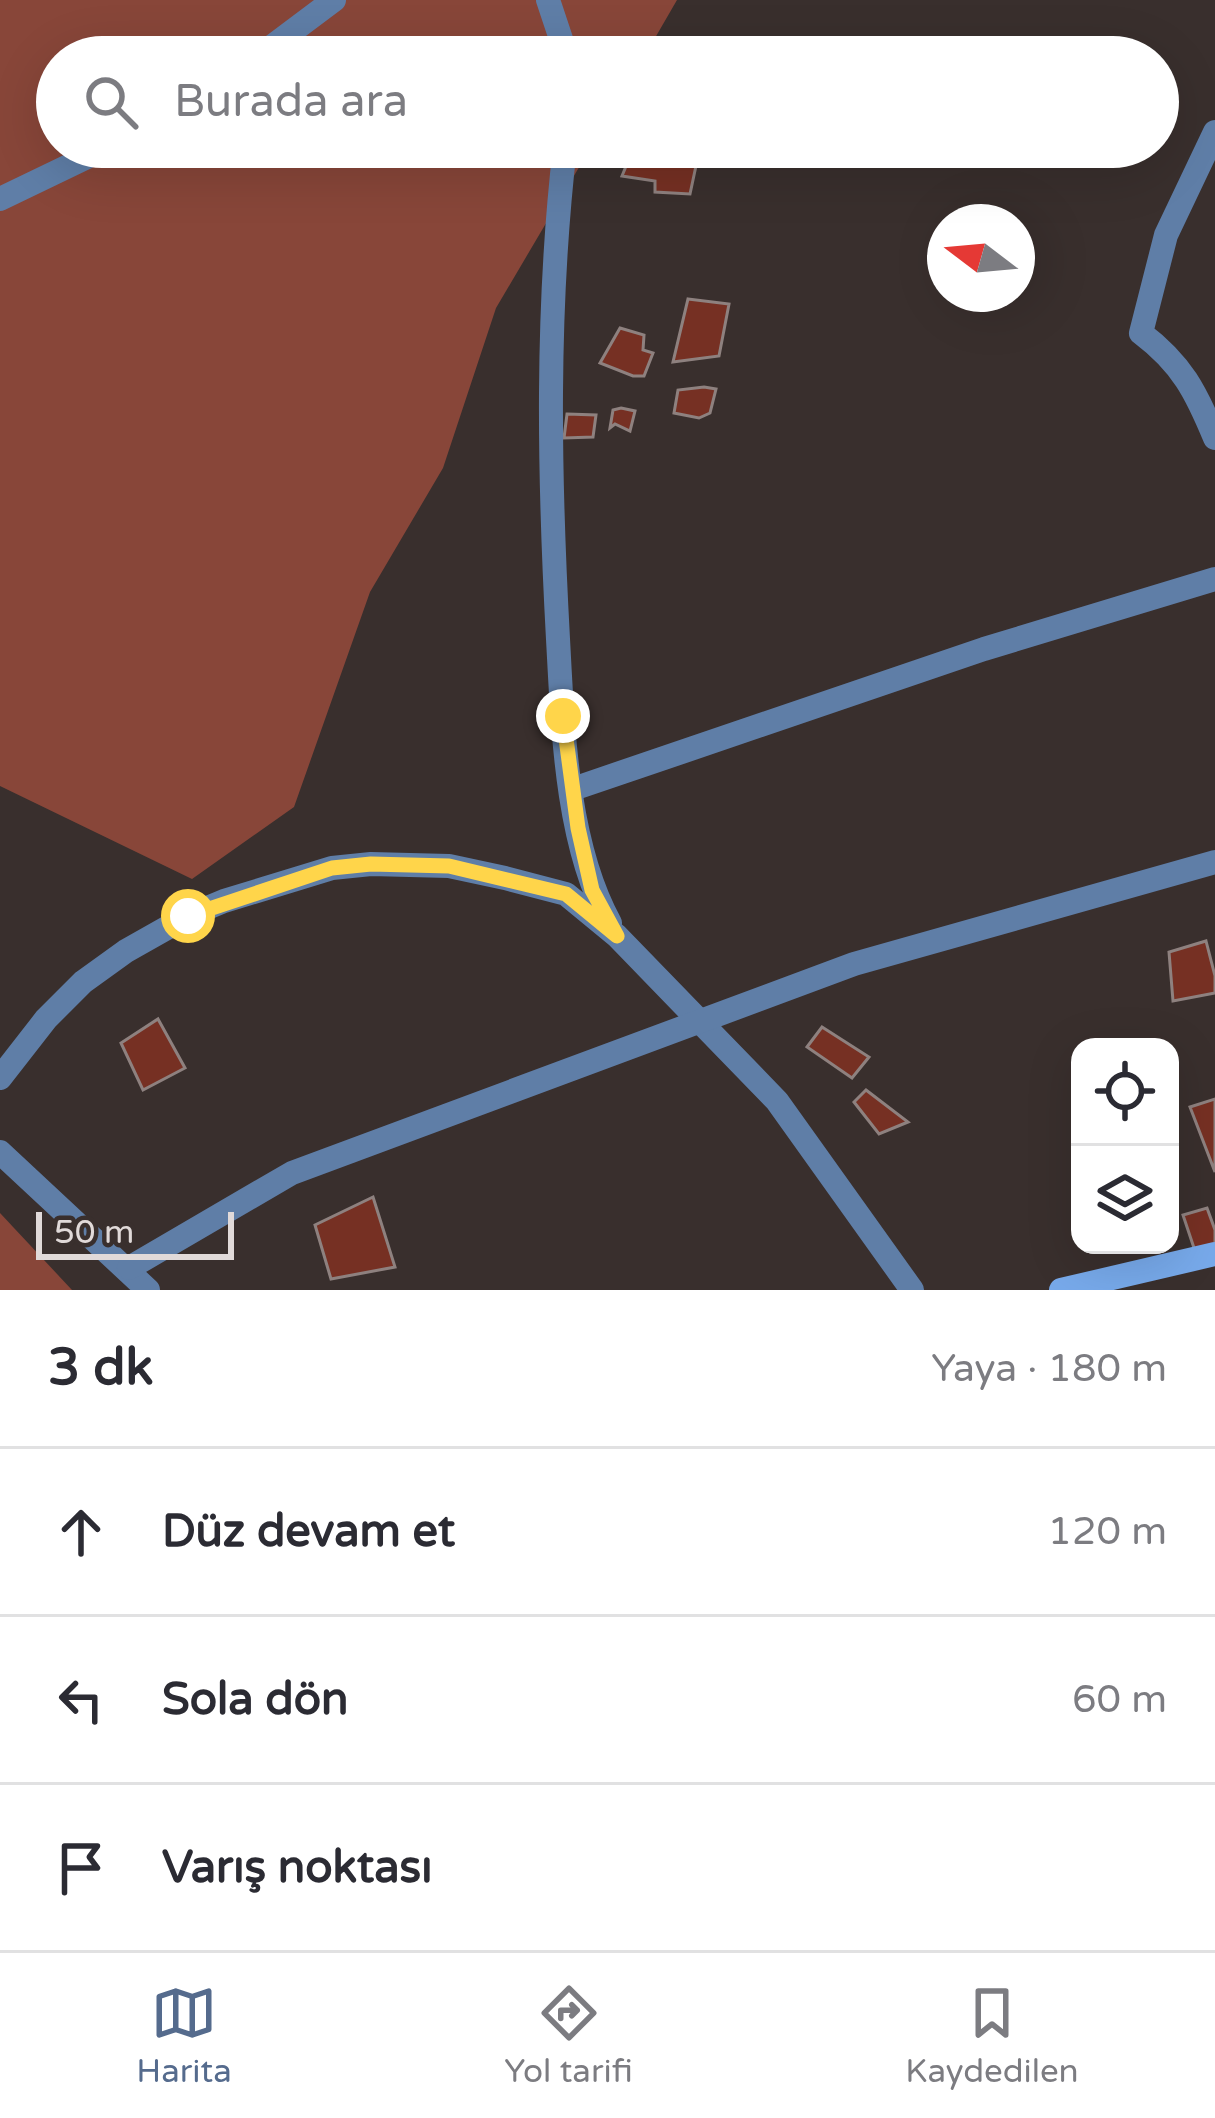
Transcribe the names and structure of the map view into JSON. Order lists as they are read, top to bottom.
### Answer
{
  "scale_bar": "50 m",
  "north": "left",
  "page": {
    "search": "Burada ara",
    "scale": "50 m",
    "heading": ["3 dk", "Yaya · 180 m"],
    "list": [
      ["Düz devam et", "120 m"],
      ["Sola dön", "60 m"],
      "Varış noktası"
    ],
    "nav": ["Harita", "Yol tarifi", "Kaydedilen"]
  }
}
